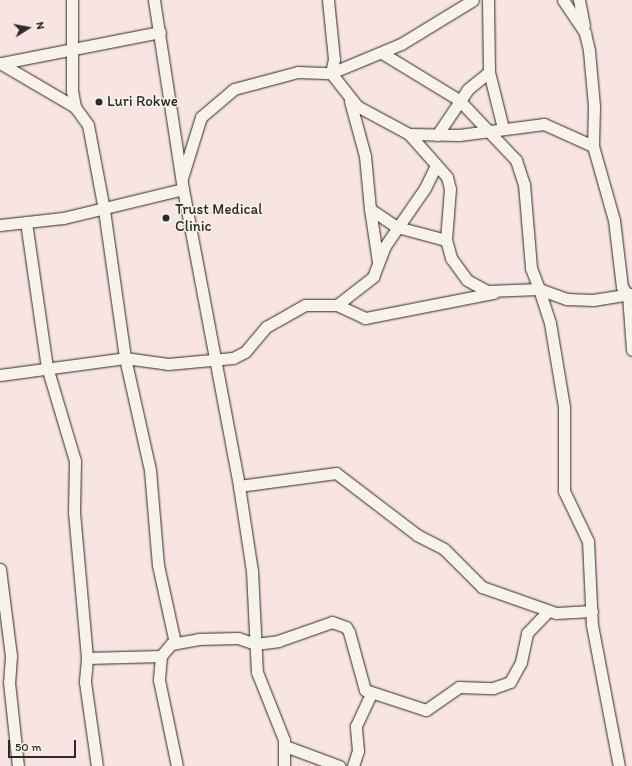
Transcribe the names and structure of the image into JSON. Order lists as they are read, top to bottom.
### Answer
{
  "places": ["Luri Rokwe", "Trust Medical Clinic"],
  "scale_bar": "50 m",
  "north": "right"
}
